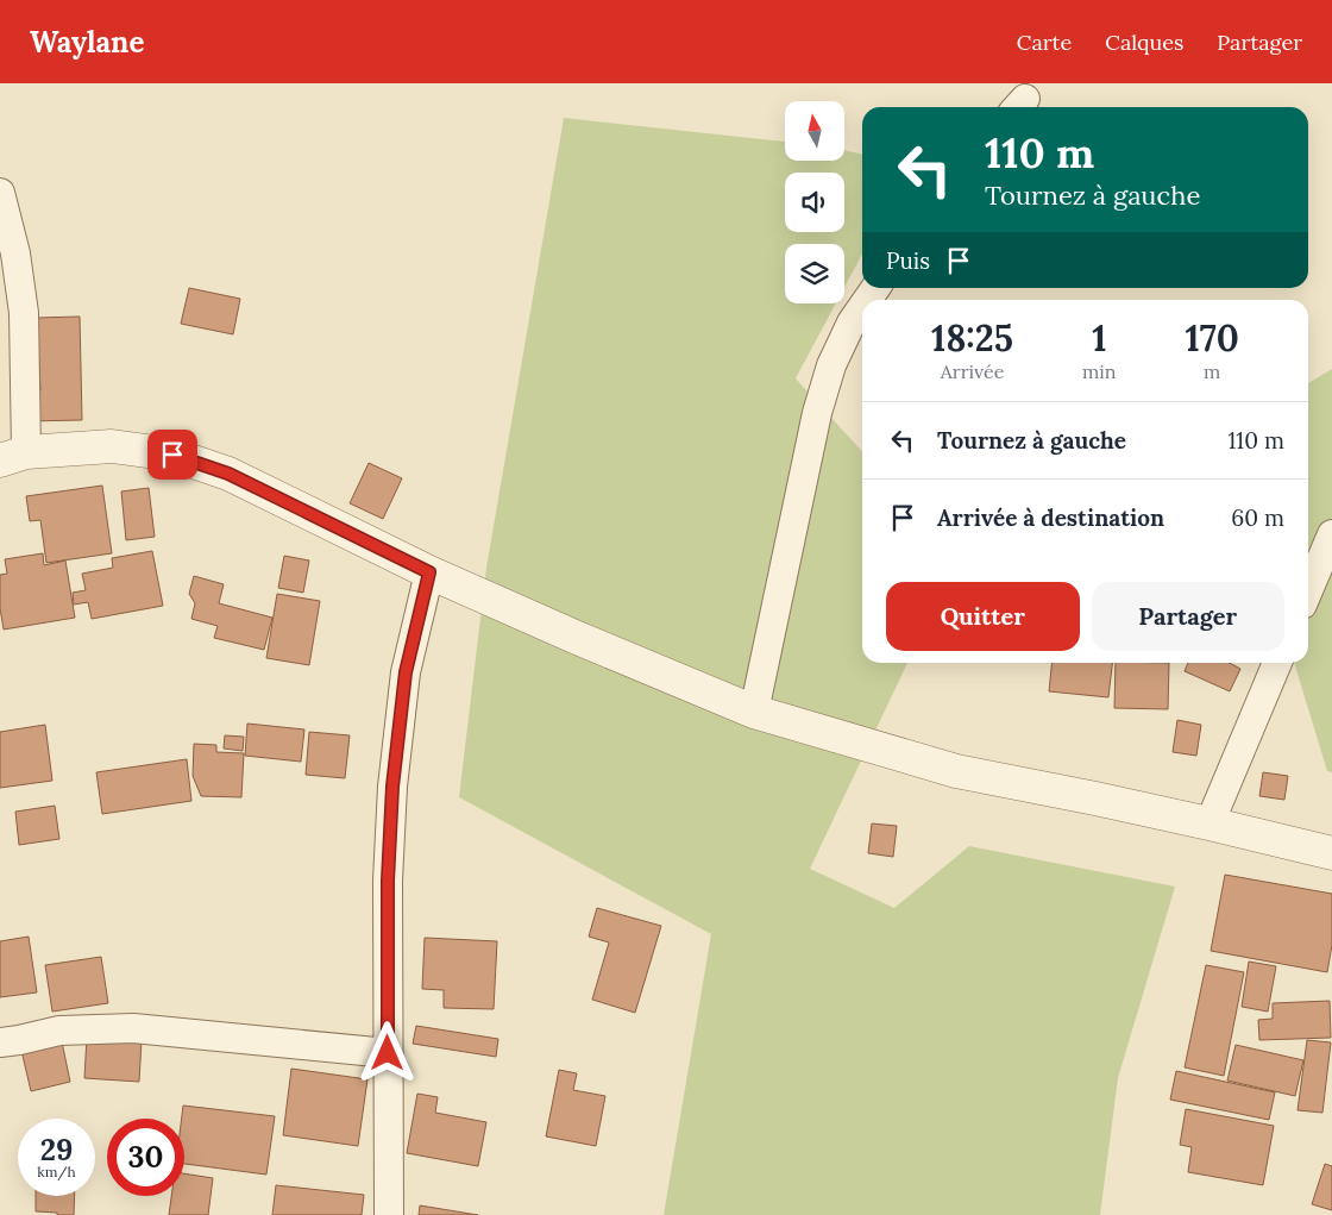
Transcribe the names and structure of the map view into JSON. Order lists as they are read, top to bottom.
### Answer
{
  "north": "top",
  "page": {
    "header": "Waylane",
    "nav": ["Carte", "Calques", "Partager"],
    "turn": ["110 m", "Tournez à gauche"],
    "then": "Puis",
    "eta": [
      "18:25",
      "Arrivée",
      "1",
      "min",
      "170",
      "m"
    ],
    "list": [
      {
        "name": "Tournez à gauche",
        "value": "110 m"
      },
      {
        "name": "Arrivée à destination",
        "value": "60 m"
      }
    ],
    "buttons": ["Quitter", "Partager"],
    "speed": "29 km/h",
    "limit": "30"
  }
}
